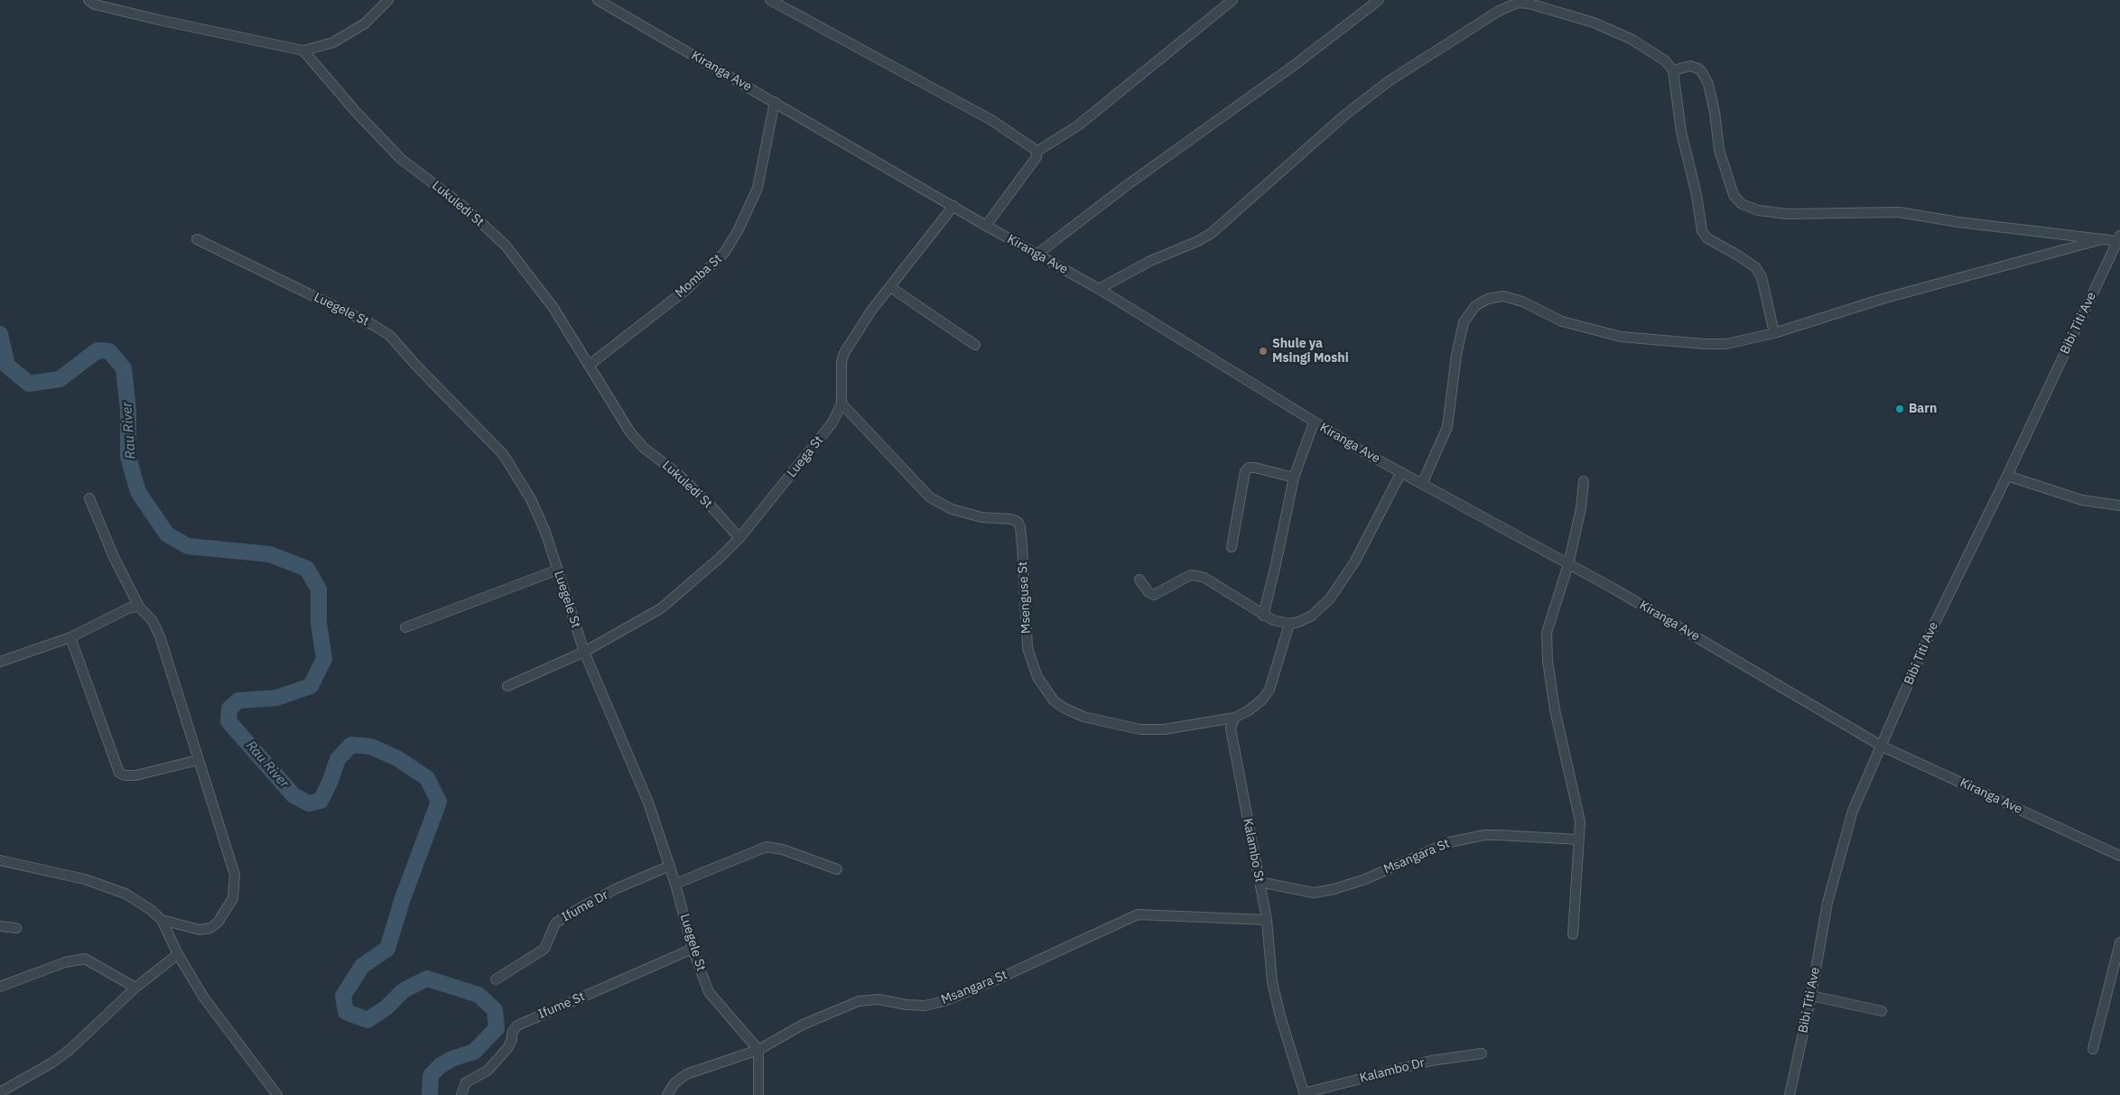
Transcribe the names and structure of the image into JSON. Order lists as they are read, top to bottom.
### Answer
{
  "streets": {
    "street": [
      "Kiranga Ave",
      "Lukuledi St",
      "Momba St",
      "Luegele St",
      "Bibi Titi Ave",
      "Luega St",
      "Msenguse St",
      "Kalambo St",
      "Msangara St",
      "Ifume Dr",
      "Ifume St",
      "Kalambo Dr"
    ]
  },
  "crossings": [
    ["Kiranga Ave", "Momba St"],
    ["Kiranga Ave", "Bibi Titi Ave"],
    ["Kiranga Ave", "Luega St"],
    ["Lukuledi St", "Momba St"],
    ["Lukuledi St", "Luega St"],
    ["Luegele St", "Luega St"],
    ["Luegele St", "Msangara St"],
    ["Luegele St", "Ifume Dr"],
    ["Luegele St", "Ifume St"],
    ["Luega St", "Msenguse St"],
    ["Msenguse St", "Kalambo St"],
    ["Kalambo St", "Msangara St"],
    ["Kalambo St", "Kalambo Dr"]
  ],
  "water": ["Rau River"],
  "places": ["Shule ya Msingi Moshi", "Barn"]
}
